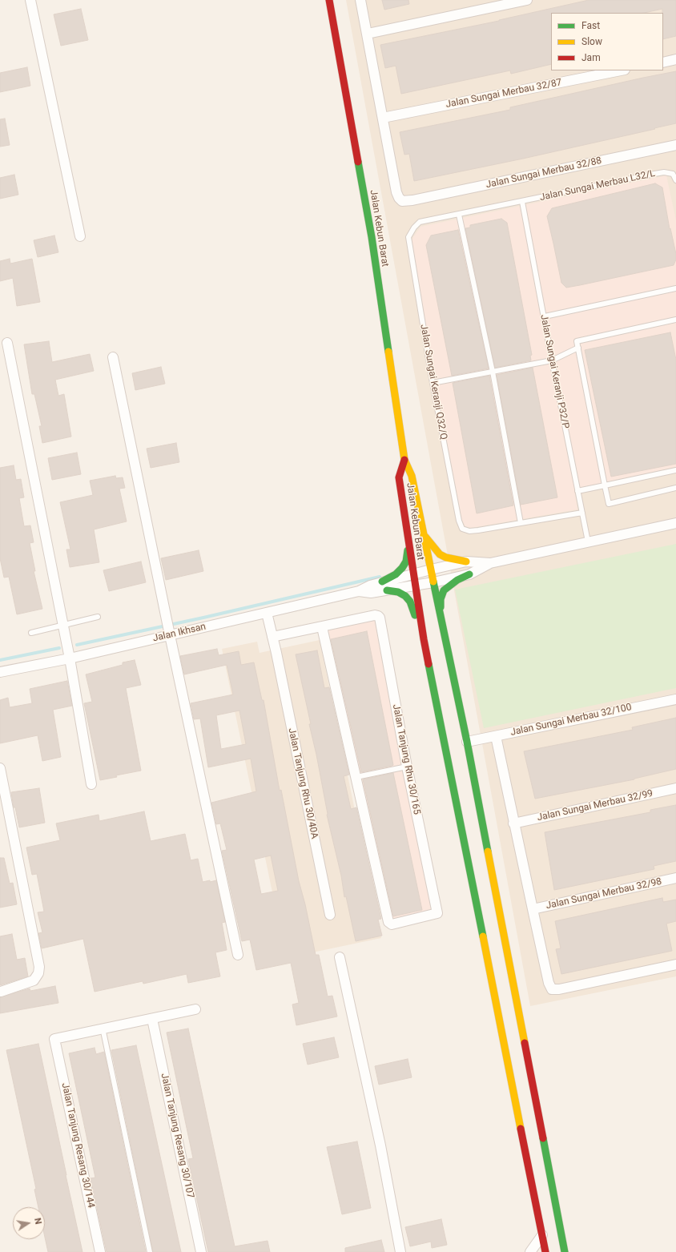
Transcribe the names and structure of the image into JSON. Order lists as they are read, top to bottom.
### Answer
{
  "streets": {
    "main road": ["Jalan Kebun Barat"],
    "street": [
      "Jalan Sungai Merbau 32/87",
      "Jalan Sungai Merbau 32/88",
      "Jalan Ikhsan",
      "Jalan Sungai Merbau 32/100",
      "Jalan Tanjung Rhu 30/165",
      "Jalan Tanjung Rhu 30/40A",
      "Jalan Sungai Merbau 32/99",
      "Jalan Sungai Merbau 32/98",
      "Jalan Tanjung Resang 30/107",
      "Jalan Tanjung Resang 30/144"
    ],
    "lane": ["Jalan Sungai Merbau L32/L", "Jalan Sungai Keranji P32/P", "Jalan Sungai Keranji Q32/Q"]
  },
  "crossings": [
    ["Jalan Sungai Merbau 32/87", "Jalan Sungai Merbau 32/88"],
    ["Jalan Sungai Merbau L32/L", "Jalan Sungai Keranji P32/P"],
    ["Jalan Sungai Merbau L32/L", "Jalan Sungai Keranji Q32/Q"],
    ["Jalan Kebun Barat", "Jalan Ikhsan"],
    ["Jalan Sungai Keranji P32/P", "Jalan Sungai Keranji Q32/Q"],
    ["Jalan Ikhsan", "Jalan Tanjung Rhu 30/40A"],
    ["Jalan Tanjung Rhu 30/165", "Jalan Tanjung Rhu 30/40A"]
  ],
  "legend": ["Fast", "Slow", "Jam"],
  "north": "right"
}
